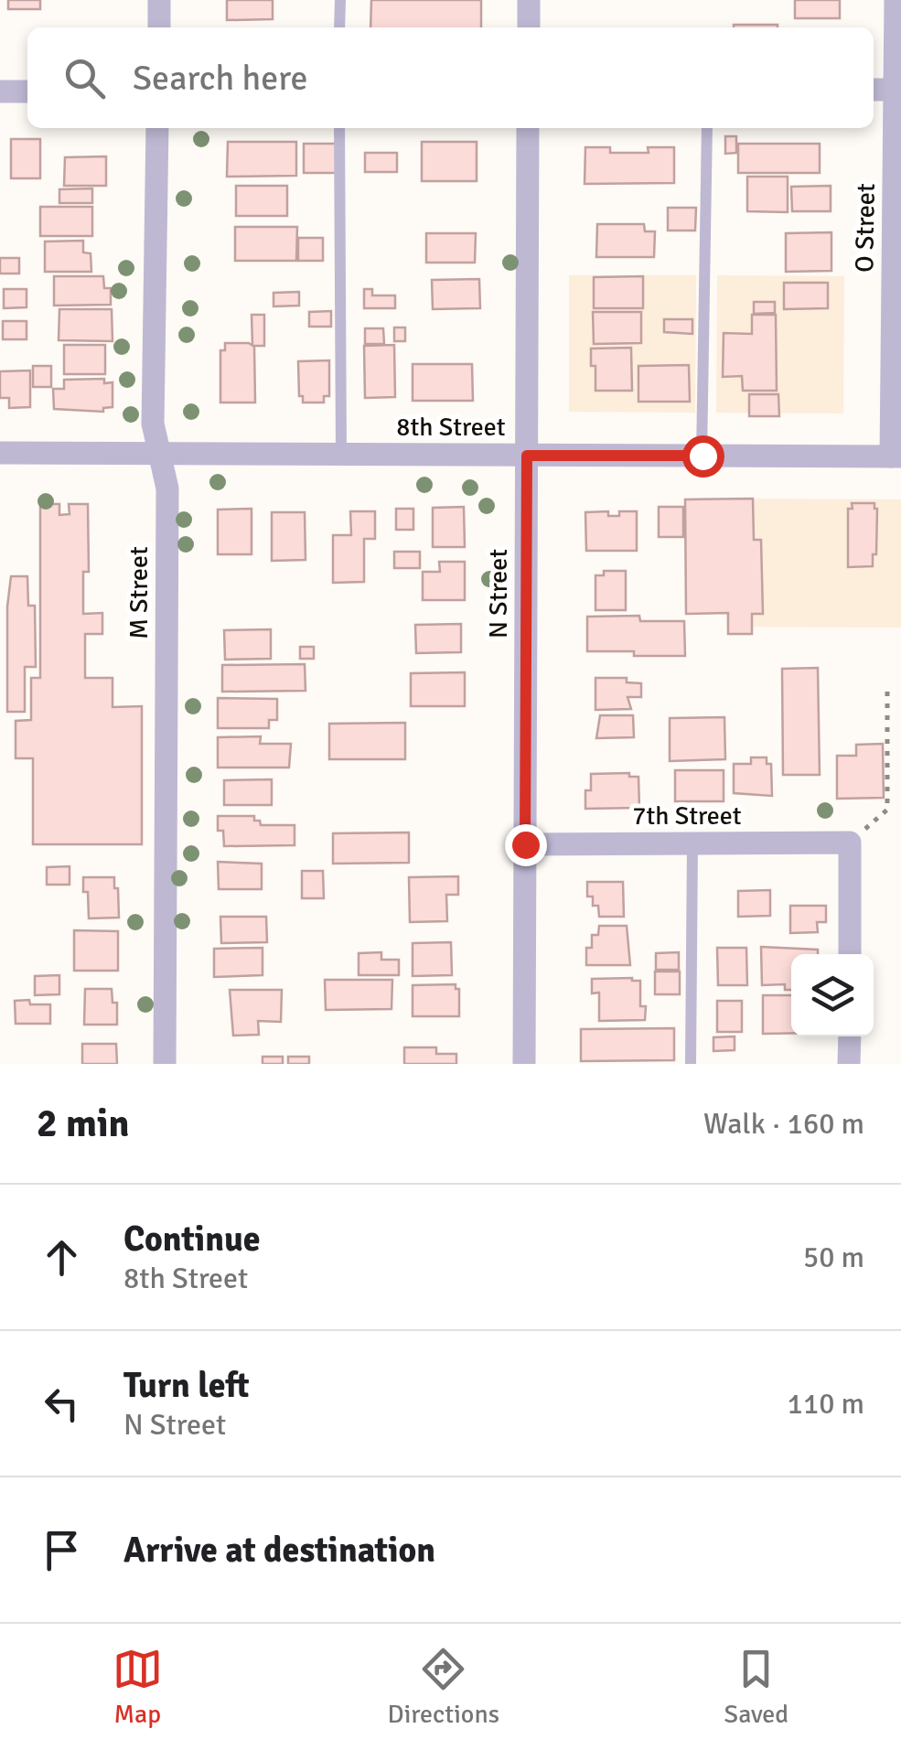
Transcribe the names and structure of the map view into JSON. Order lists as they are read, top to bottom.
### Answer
{
  "streets": {
    "street": [
      "O Street",
      "8th Street",
      "M Street",
      "N Street",
      "7th Street"
    ]
  },
  "crossings": [
    ["O Street", "8th Street"],
    ["8th Street", "M Street"],
    ["8th Street", "N Street"],
    ["N Street", "7th Street"]
  ],
  "page": {
    "search": "Search here",
    "heading": ["2 min", "Walk · 160 m"],
    "list": [
      ["Continue", "8th Street", "50 m"],
      ["Turn left", "N Street", "110 m"],
      "Arrive at destination"
    ],
    "nav": ["Map", "Directions", "Saved"]
  }
}
